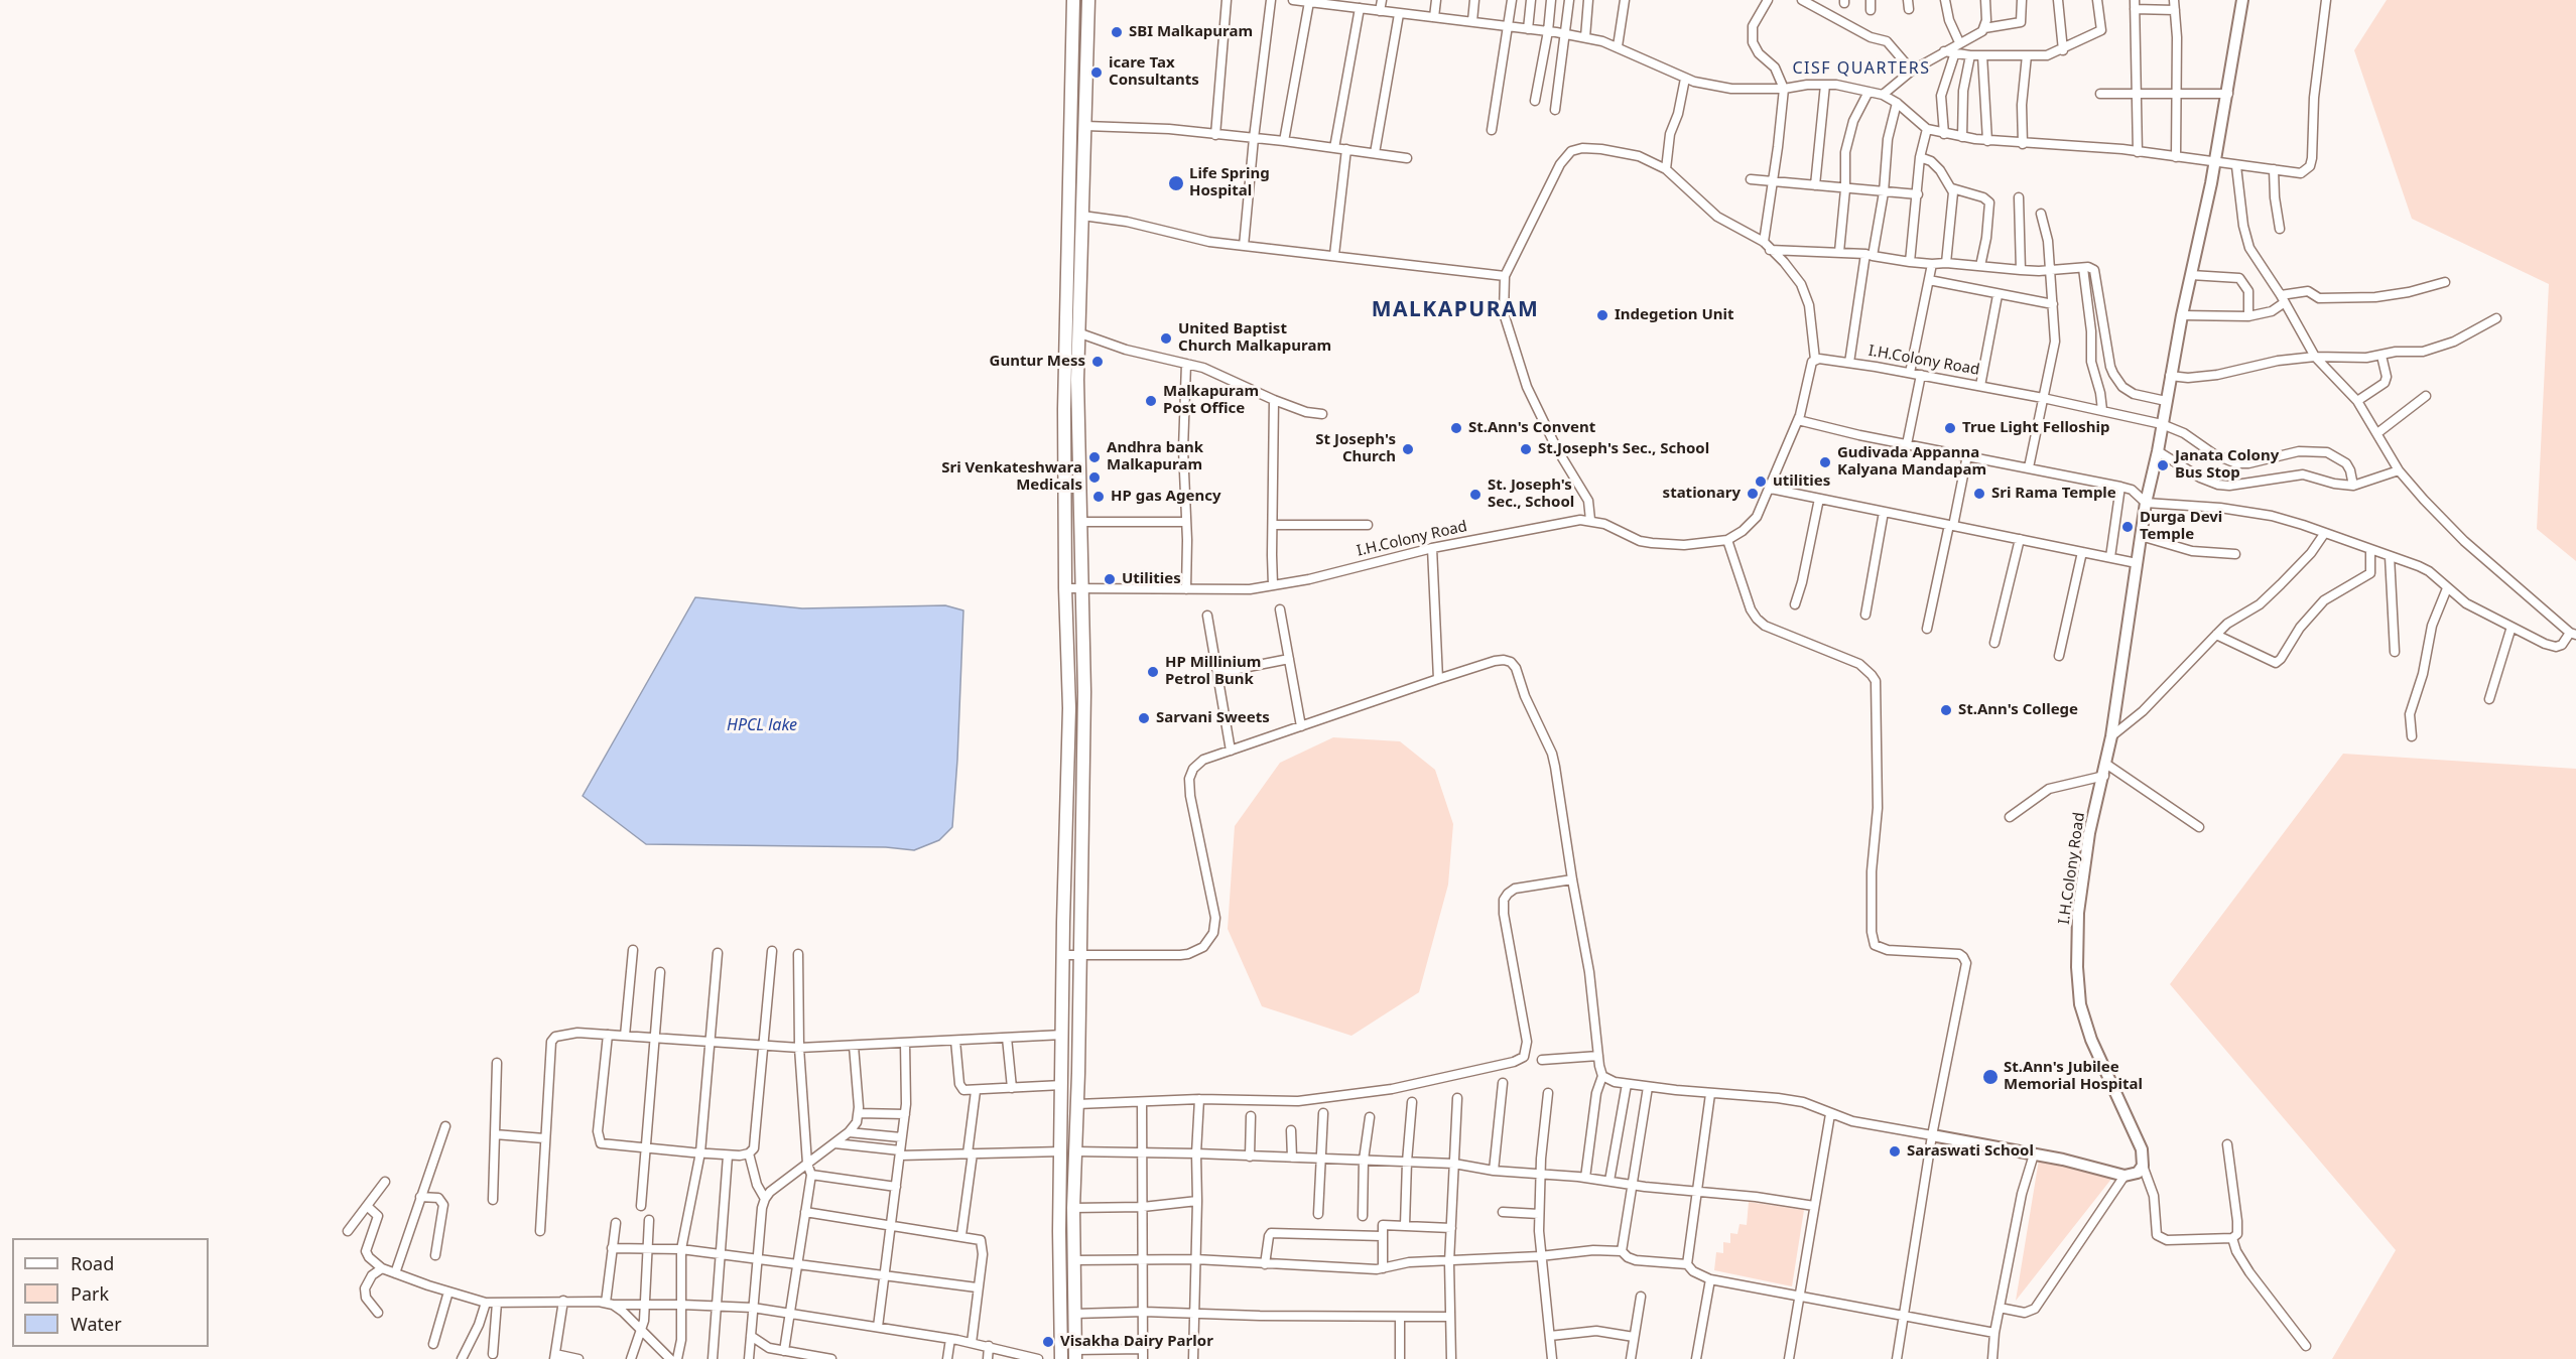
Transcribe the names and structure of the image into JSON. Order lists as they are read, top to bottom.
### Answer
{
  "streets": {
    "street": ["I.H.Colony Road"]
  },
  "districts": ["CISF QUARTERS", "MALKAPURAM"],
  "water": ["HPCL lake"],
  "places": [
    "SBI Malkapuram",
    "icare Tax Consultants",
    "Life Spring Hospital",
    "Indegetion Unit",
    "United Baptist Church Malkapuram",
    "Guntur Mess",
    "Malkapuram Post Office",
    "St.Ann's Convent",
    "True Light Felloship",
    "St Joseph's Church",
    "St.Joseph's Sec., School",
    "Andhra bank Malkapuram",
    "Gudivada Appanna Kalyana Mandapam",
    "Janata Colony Bus Stop",
    "Sri Venkateshwara Medicals",
    "utilities",
    "stationary",
    "Sri Rama Temple",
    "St. Joseph's Sec., School",
    "HP gas Agency",
    "Durga Devi Temple",
    "Utilities",
    "HP Millinium Petrol Bunk",
    "St.Ann's College",
    "Sarvani Sweets",
    "St.Ann's Jubilee Memorial Hospital",
    "Saraswati School",
    "Visakha Dairy Parlor"
  ],
  "legend": ["Road", "Park", "Water"]
}
